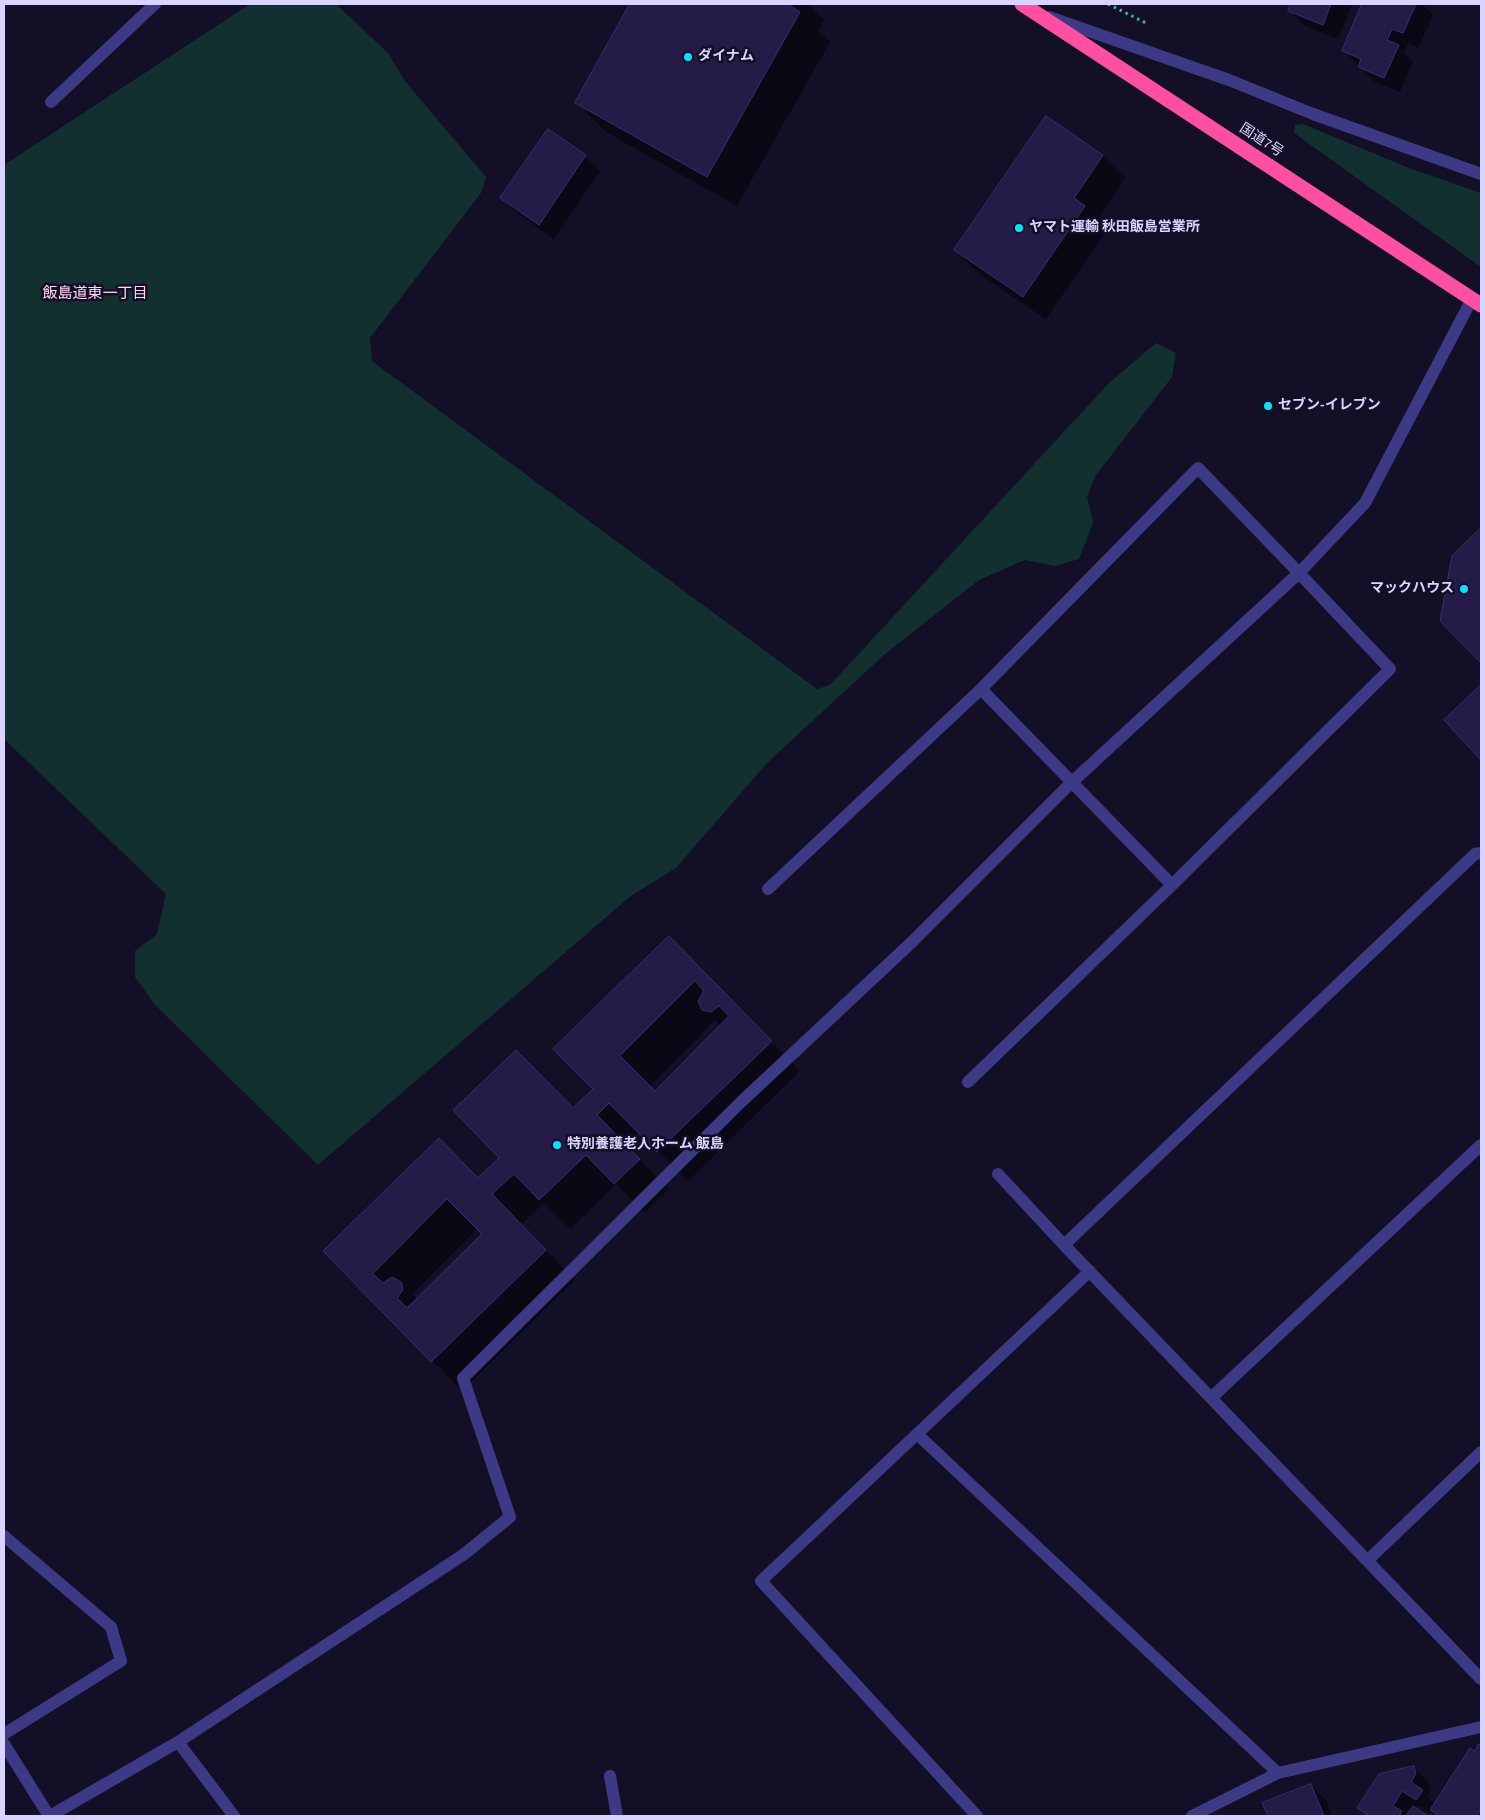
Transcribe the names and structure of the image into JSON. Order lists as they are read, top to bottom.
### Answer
{
  "streets": {
    "highway": ["国道7号"]
  },
  "districts": ["飯島道東一丁目"],
  "places": [
    "ダイナム",
    "ヤマト運輸 秋田飯島営業所",
    "セブン-イレブン",
    "マックハウス",
    "特別養護老人ホーム 飯島"
  ]
}
